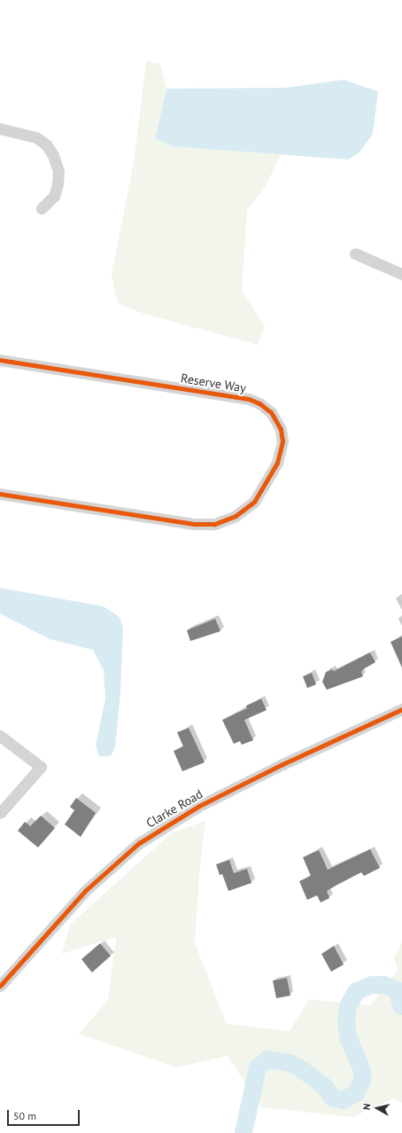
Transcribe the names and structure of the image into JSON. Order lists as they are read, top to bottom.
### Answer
{
  "streets": {
    "street": ["Reserve Way", "Clarke Road"]
  },
  "scale_bar": "50 m",
  "north": "left"
}
